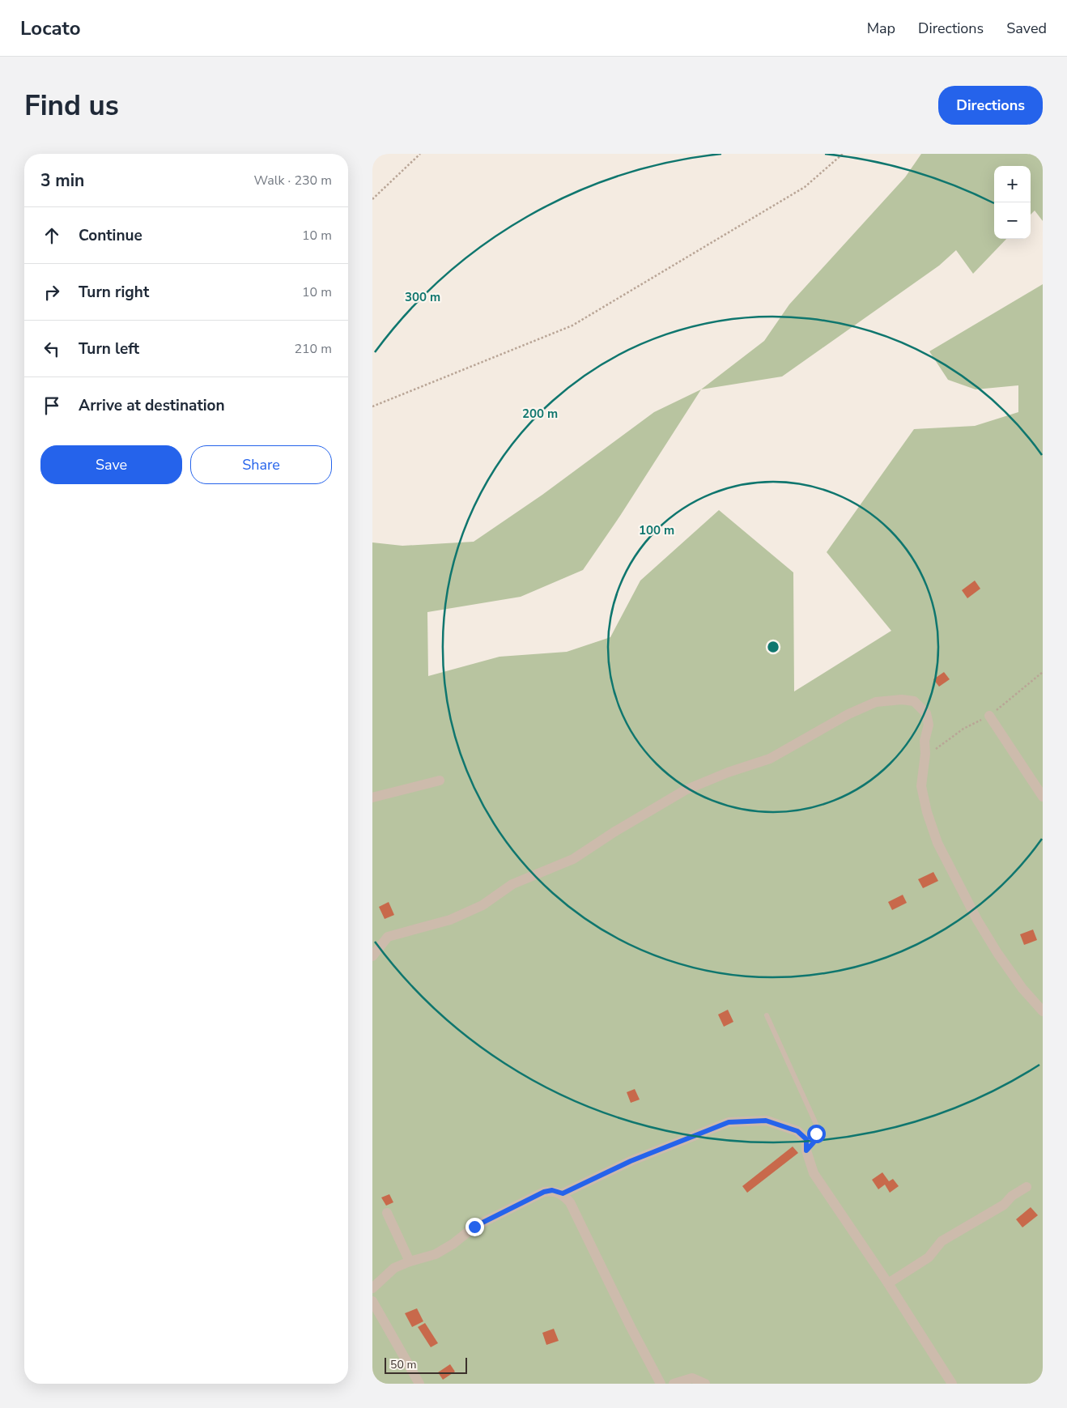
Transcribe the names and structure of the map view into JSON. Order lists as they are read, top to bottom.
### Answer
{
  "scale_bar": "50 m",
  "page": {
    "header": "Locato",
    "nav": ["Map", "Directions", "Saved"],
    "buttons": [
      "Directions",
      ["Save", "Share"]
    ],
    "title": "Find us",
    "heading": ["3 min", "Walk · 230 m"],
    "map_buttons": ["+", "−"],
    "list": [
      ["Continue", "10 m"],
      ["Turn right", "10 m"],
      ["Turn left", "210 m"],
      "Arrive at destination"
    ],
    "scale": "50 m"
  },
  "rings": ["300 m", "200 m", "100 m"]
}
